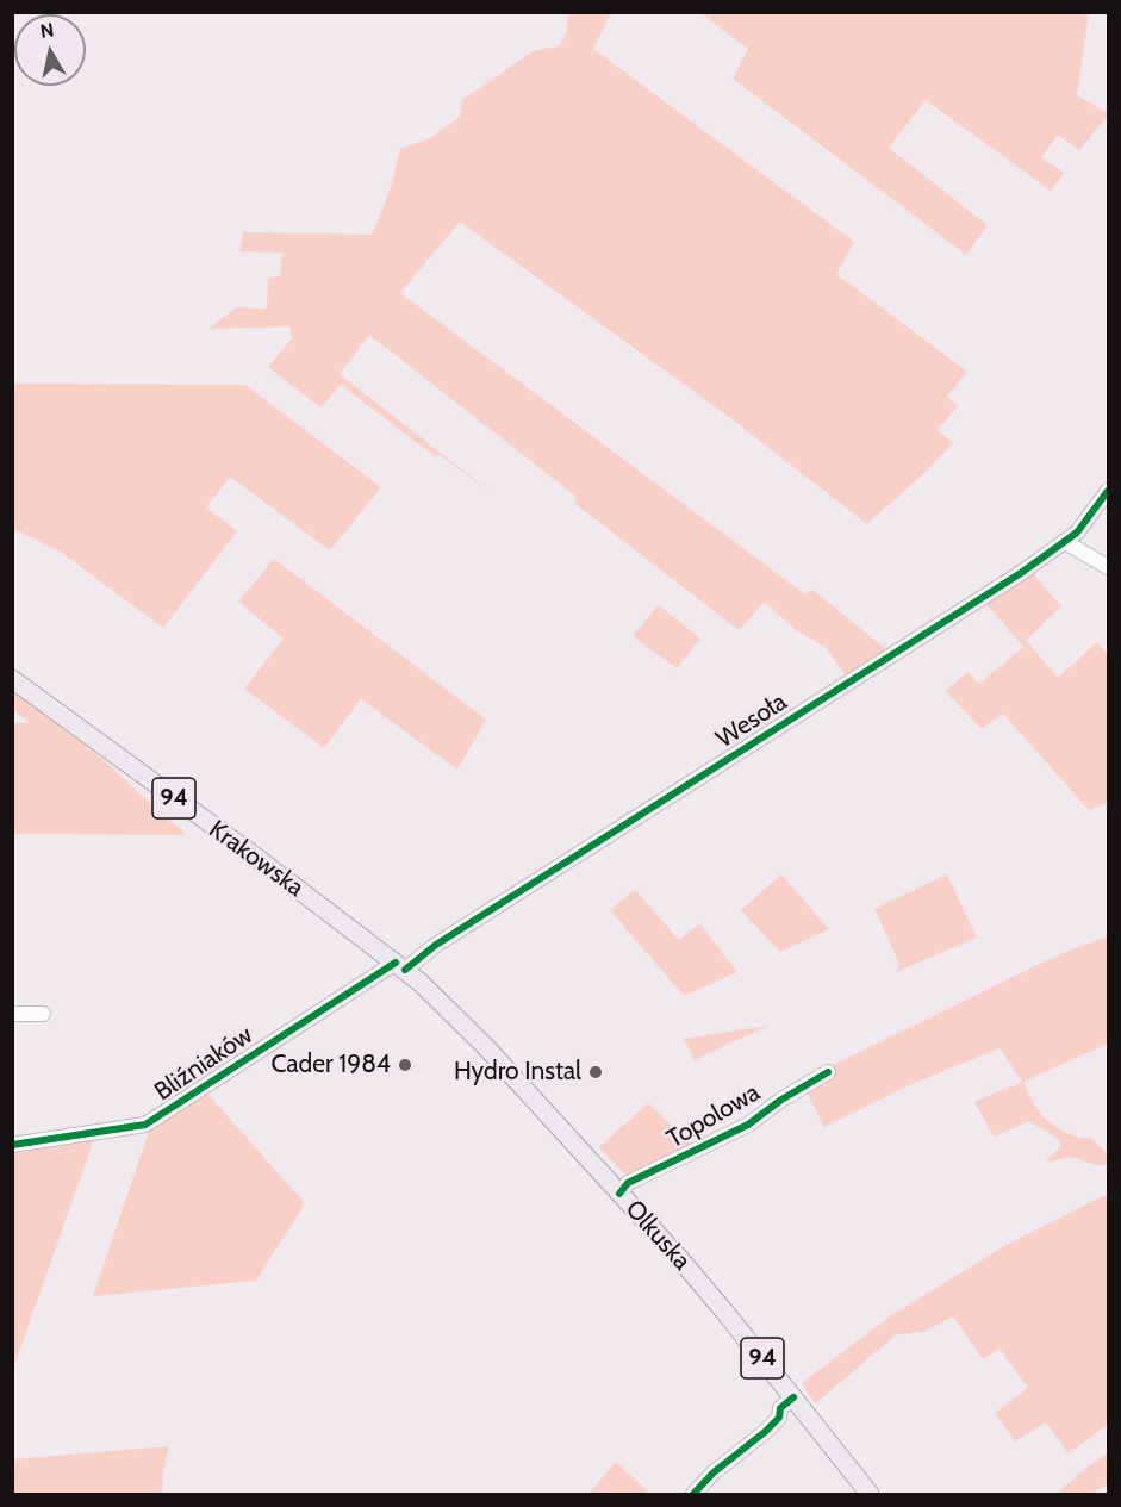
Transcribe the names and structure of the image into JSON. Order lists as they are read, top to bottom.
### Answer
{
  "streets": {
    "main road": ["94", "Krakowska", "Olkuska"],
    "street": ["Wesoła", "Bliźniaków", "Topolowa"]
  },
  "crossings": [
    ["Wesoła", "Krakowska"],
    ["Wesoła", "Bliźniaków"],
    ["Wesoła", "Olkuska"],
    ["Krakowska", "Bliźniaków"],
    ["Krakowska", "Olkuska"],
    ["Bliźniaków", "Olkuska"],
    ["Topolowa", "Olkuska"]
  ],
  "places": ["Cader 1984", "Hydro Instal"],
  "north": "top"
}
